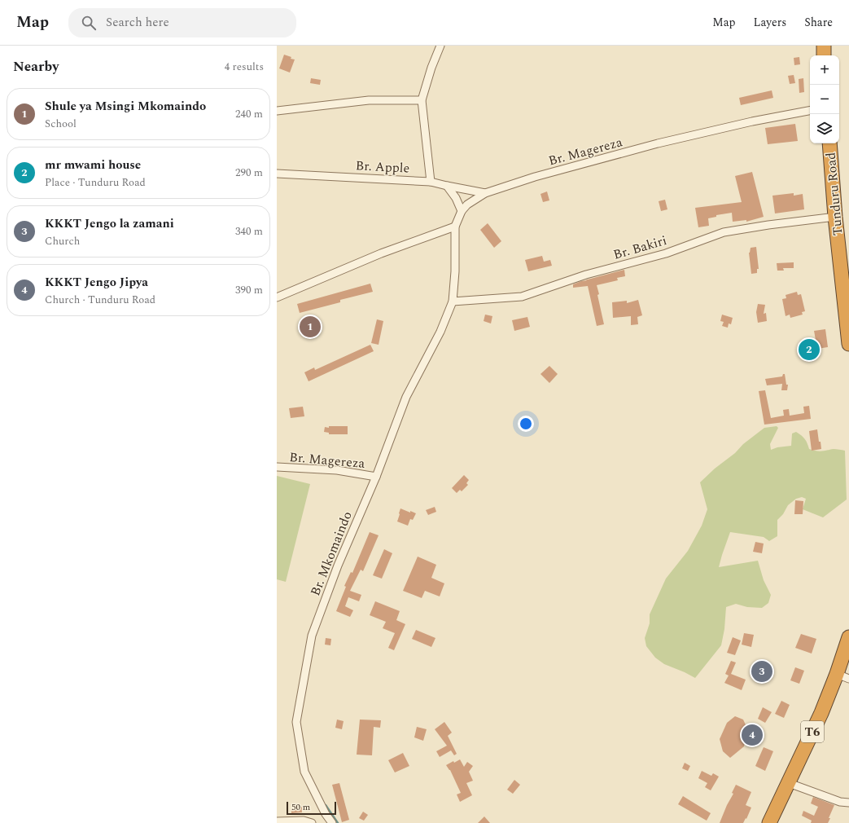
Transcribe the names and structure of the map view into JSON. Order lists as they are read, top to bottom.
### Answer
{
  "streets": {
    "highway": ["Tunduru Road", "T6"],
    "street": [
      "Br. Magereza",
      "Br. Apple",
      "Br. Bakiri",
      "Br. Mkomaindo"
    ]
  },
  "crossings": [
    ["Br. Magereza", "Br. Apple"],
    ["Br. Magereza", "Br. Bakiri"],
    ["Br. Magereza", "Br. Mkomaindo"],
    ["Tunduru Road", "Br. Bakiri"],
    ["Br. Bakiri", "Br. Mkomaindo"]
  ],
  "scale_bar": "50 m",
  "page": {
    "header": "Map",
    "search": "Search here",
    "nav": ["Map", "Layers", "Share"],
    "heading": ["Nearby", "4 results"],
    "map_buttons": ["+", "−"],
    "list": [
      {
        "mark": "1",
        "name": "Shule ya Msingi Mkomaindo",
        "note": "School",
        "value": "240 m"
      },
      {
        "mark": "2",
        "name": "mr mwami house",
        "note": "Place · Tunduru Road",
        "value": "290 m"
      },
      {
        "mark": "3",
        "name": "KKKT Jengo la zamani",
        "note": "Church",
        "value": "340 m"
      },
      {
        "mark": "4",
        "name": "KKKT Jengo Jipya",
        "note": "Church · Tunduru Road",
        "value": "390 m"
      }
    ],
    "pins": [
      "1",
      "2",
      "3",
      "4"
    ],
    "scale": "50 m"
  }
}
